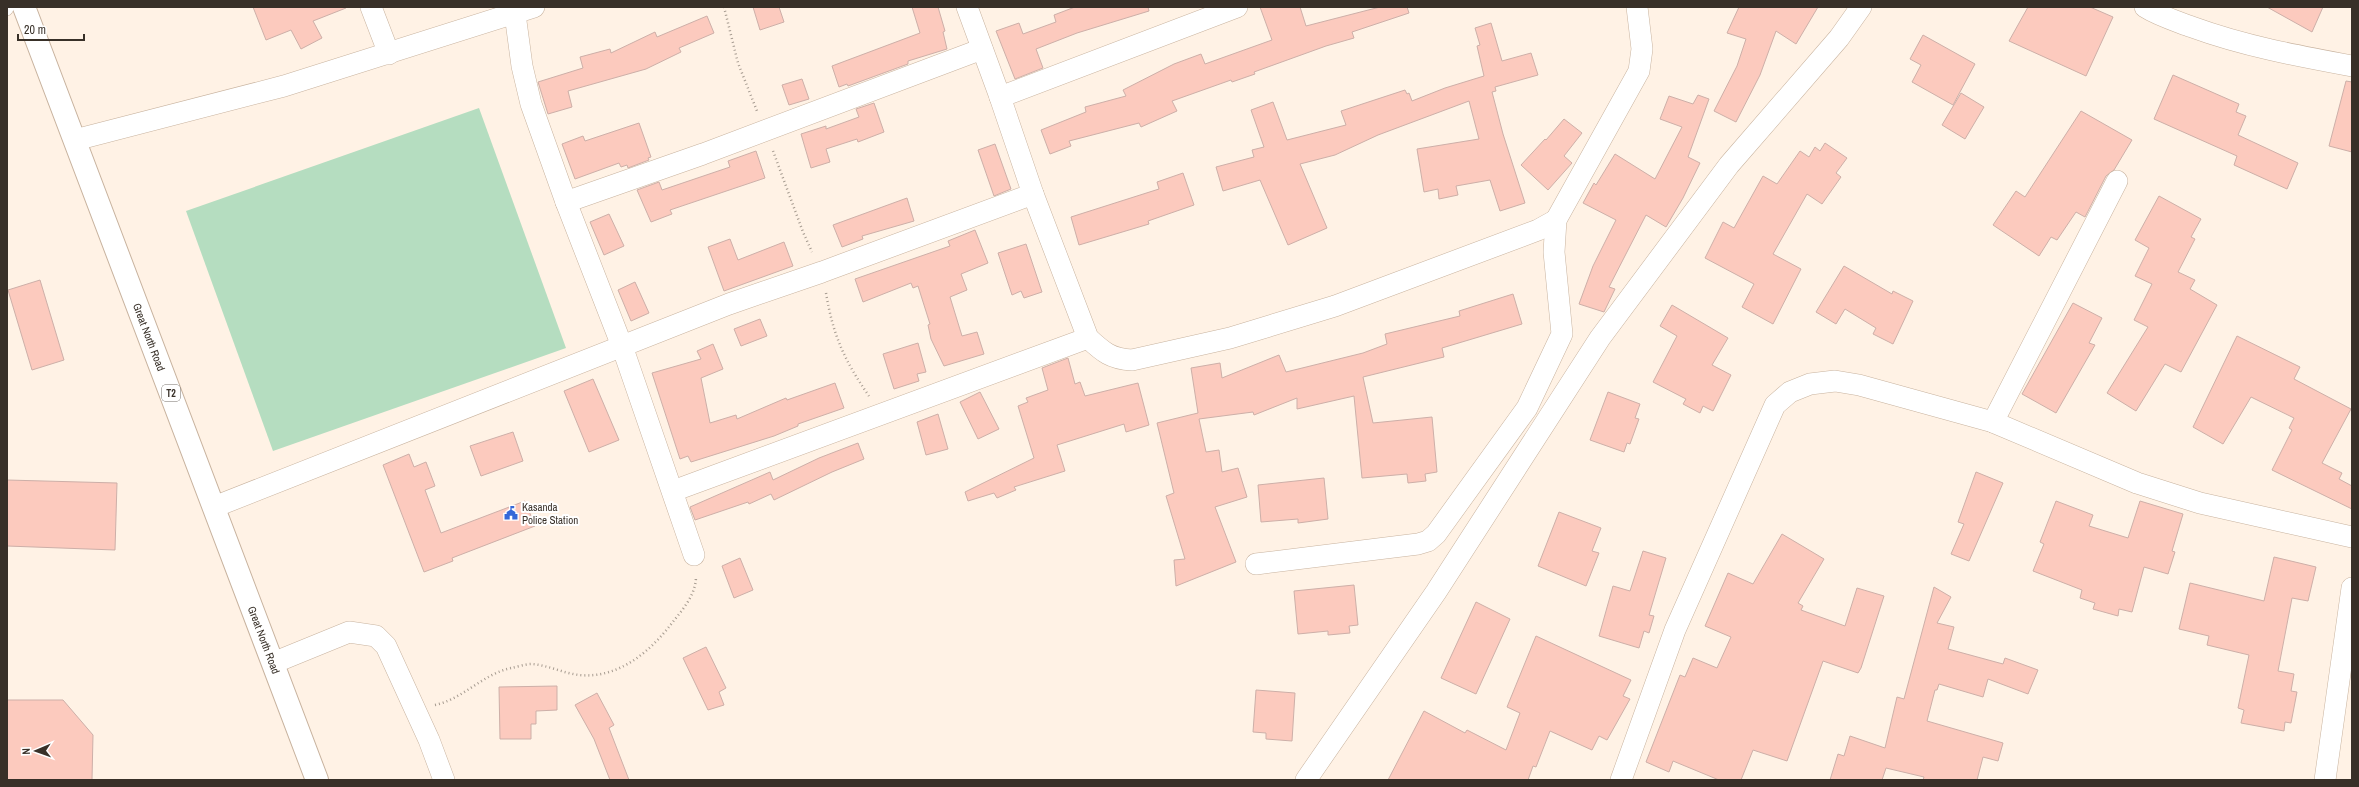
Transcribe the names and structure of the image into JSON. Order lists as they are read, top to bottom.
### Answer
{
  "streets": {
    "highway": ["Great North Road", "T2"]
  },
  "places": {
    "public building": ["Kasanda Police Station"]
  },
  "scale_bar": "20 m",
  "north": "left"
}
